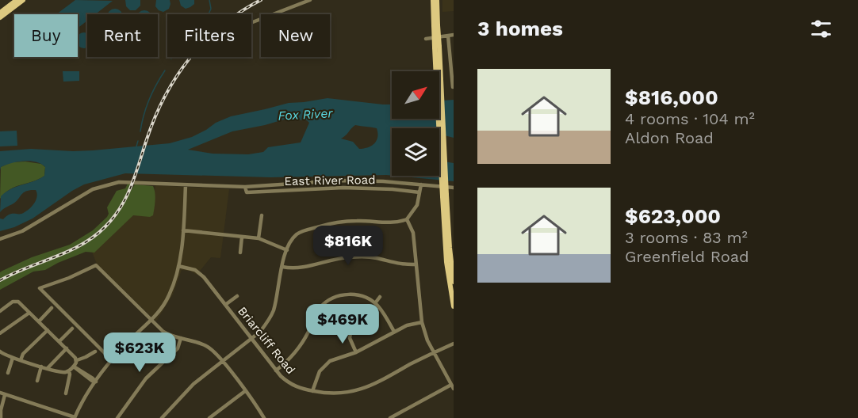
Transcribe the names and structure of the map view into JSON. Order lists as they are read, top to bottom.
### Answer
{
  "streets": {
    "street": ["East River Road", "Briarcliff Road"]
  },
  "water": ["Fox River"],
  "north": "top right",
  "page": {
    "heading": "3 homes",
    "chip": [
      "Buy",
      "Rent",
      "Filters",
      "New"
    ],
    "list": [
      {
        "name": "$816,000",
        "note": "4 rooms · 104 m² · Aldon Road"
      },
      {
        "name": "$623,000",
        "note": "3 rooms · 83 m² · Greenfield Road"
      }
    ],
    "price": ["$816K", "$469K", "$623K"]
  }
}
